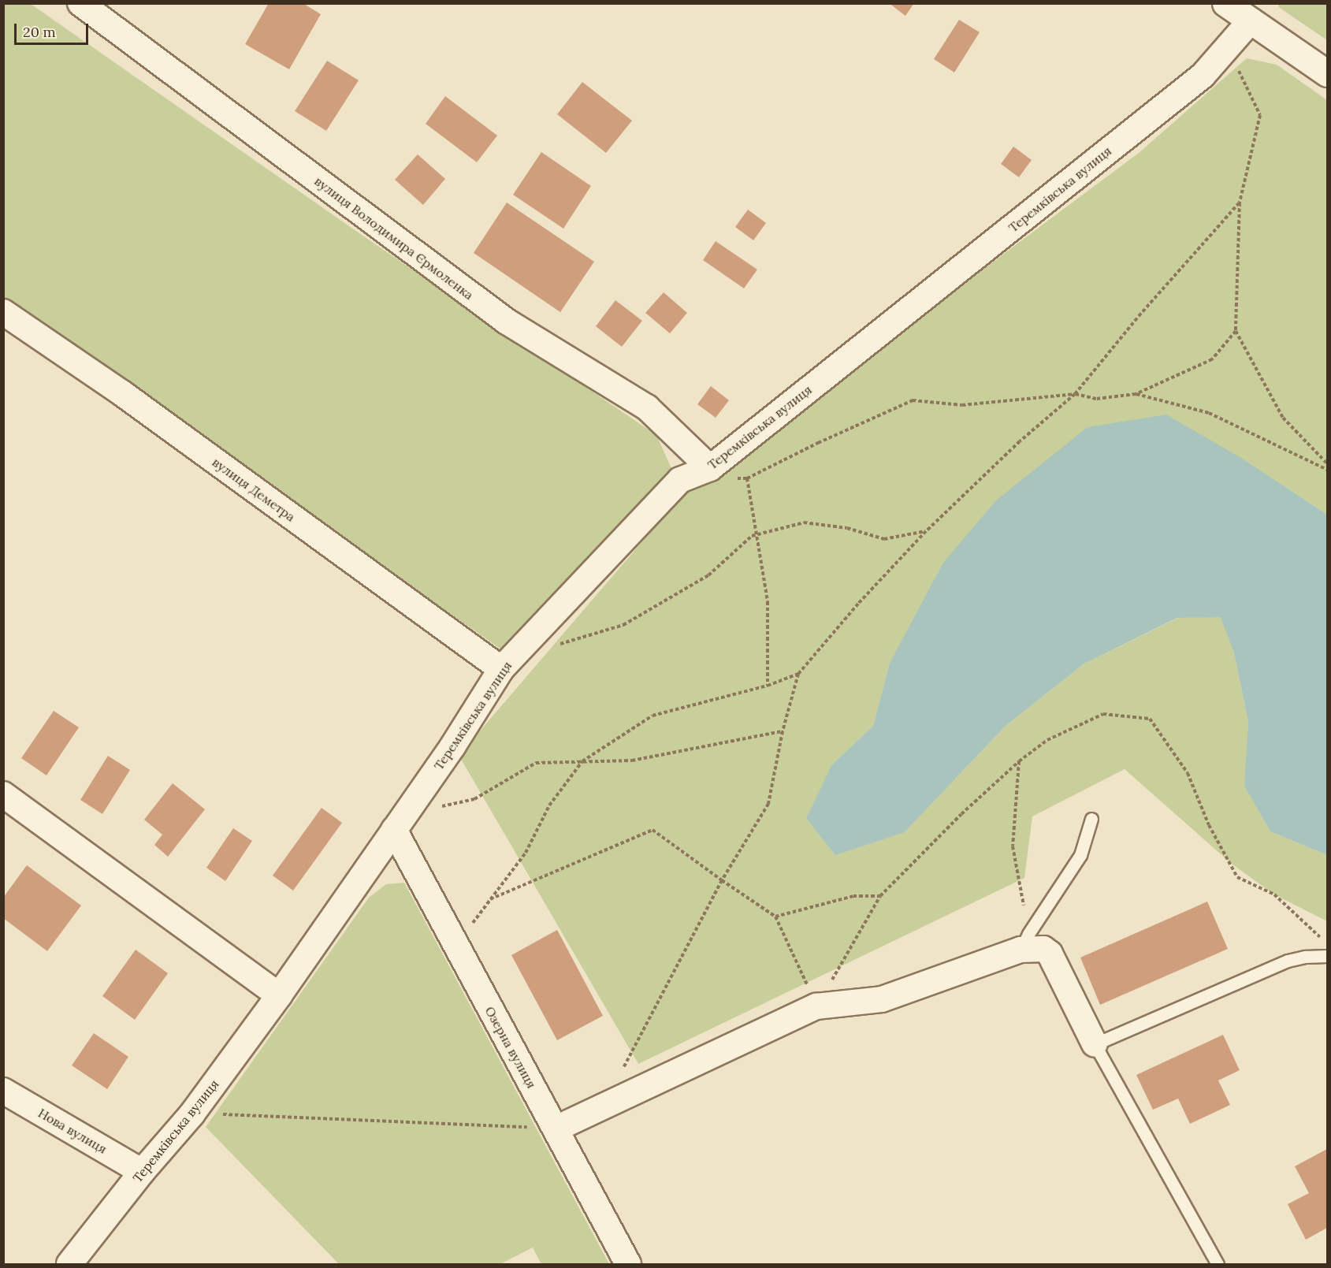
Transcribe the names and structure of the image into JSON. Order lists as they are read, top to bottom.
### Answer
{
  "streets": {
    "street": [
      "Теремківська вулиця",
      "вулиця Володимира Єрмоленка",
      "вулиця Деметра",
      "Озерна вулиця",
      "Нова вулиця"
    ]
  },
  "crossings": [
    ["Теремківська вулиця", "вулиця Володимира Єрмоленка"],
    ["Теремківська вулиця", "вулиця Деметра"],
    ["Теремківська вулиця", "Озерна вулиця"],
    ["Теремківська вулиця", "Нова вулиця"]
  ],
  "scale_bar": "20 m"
}
